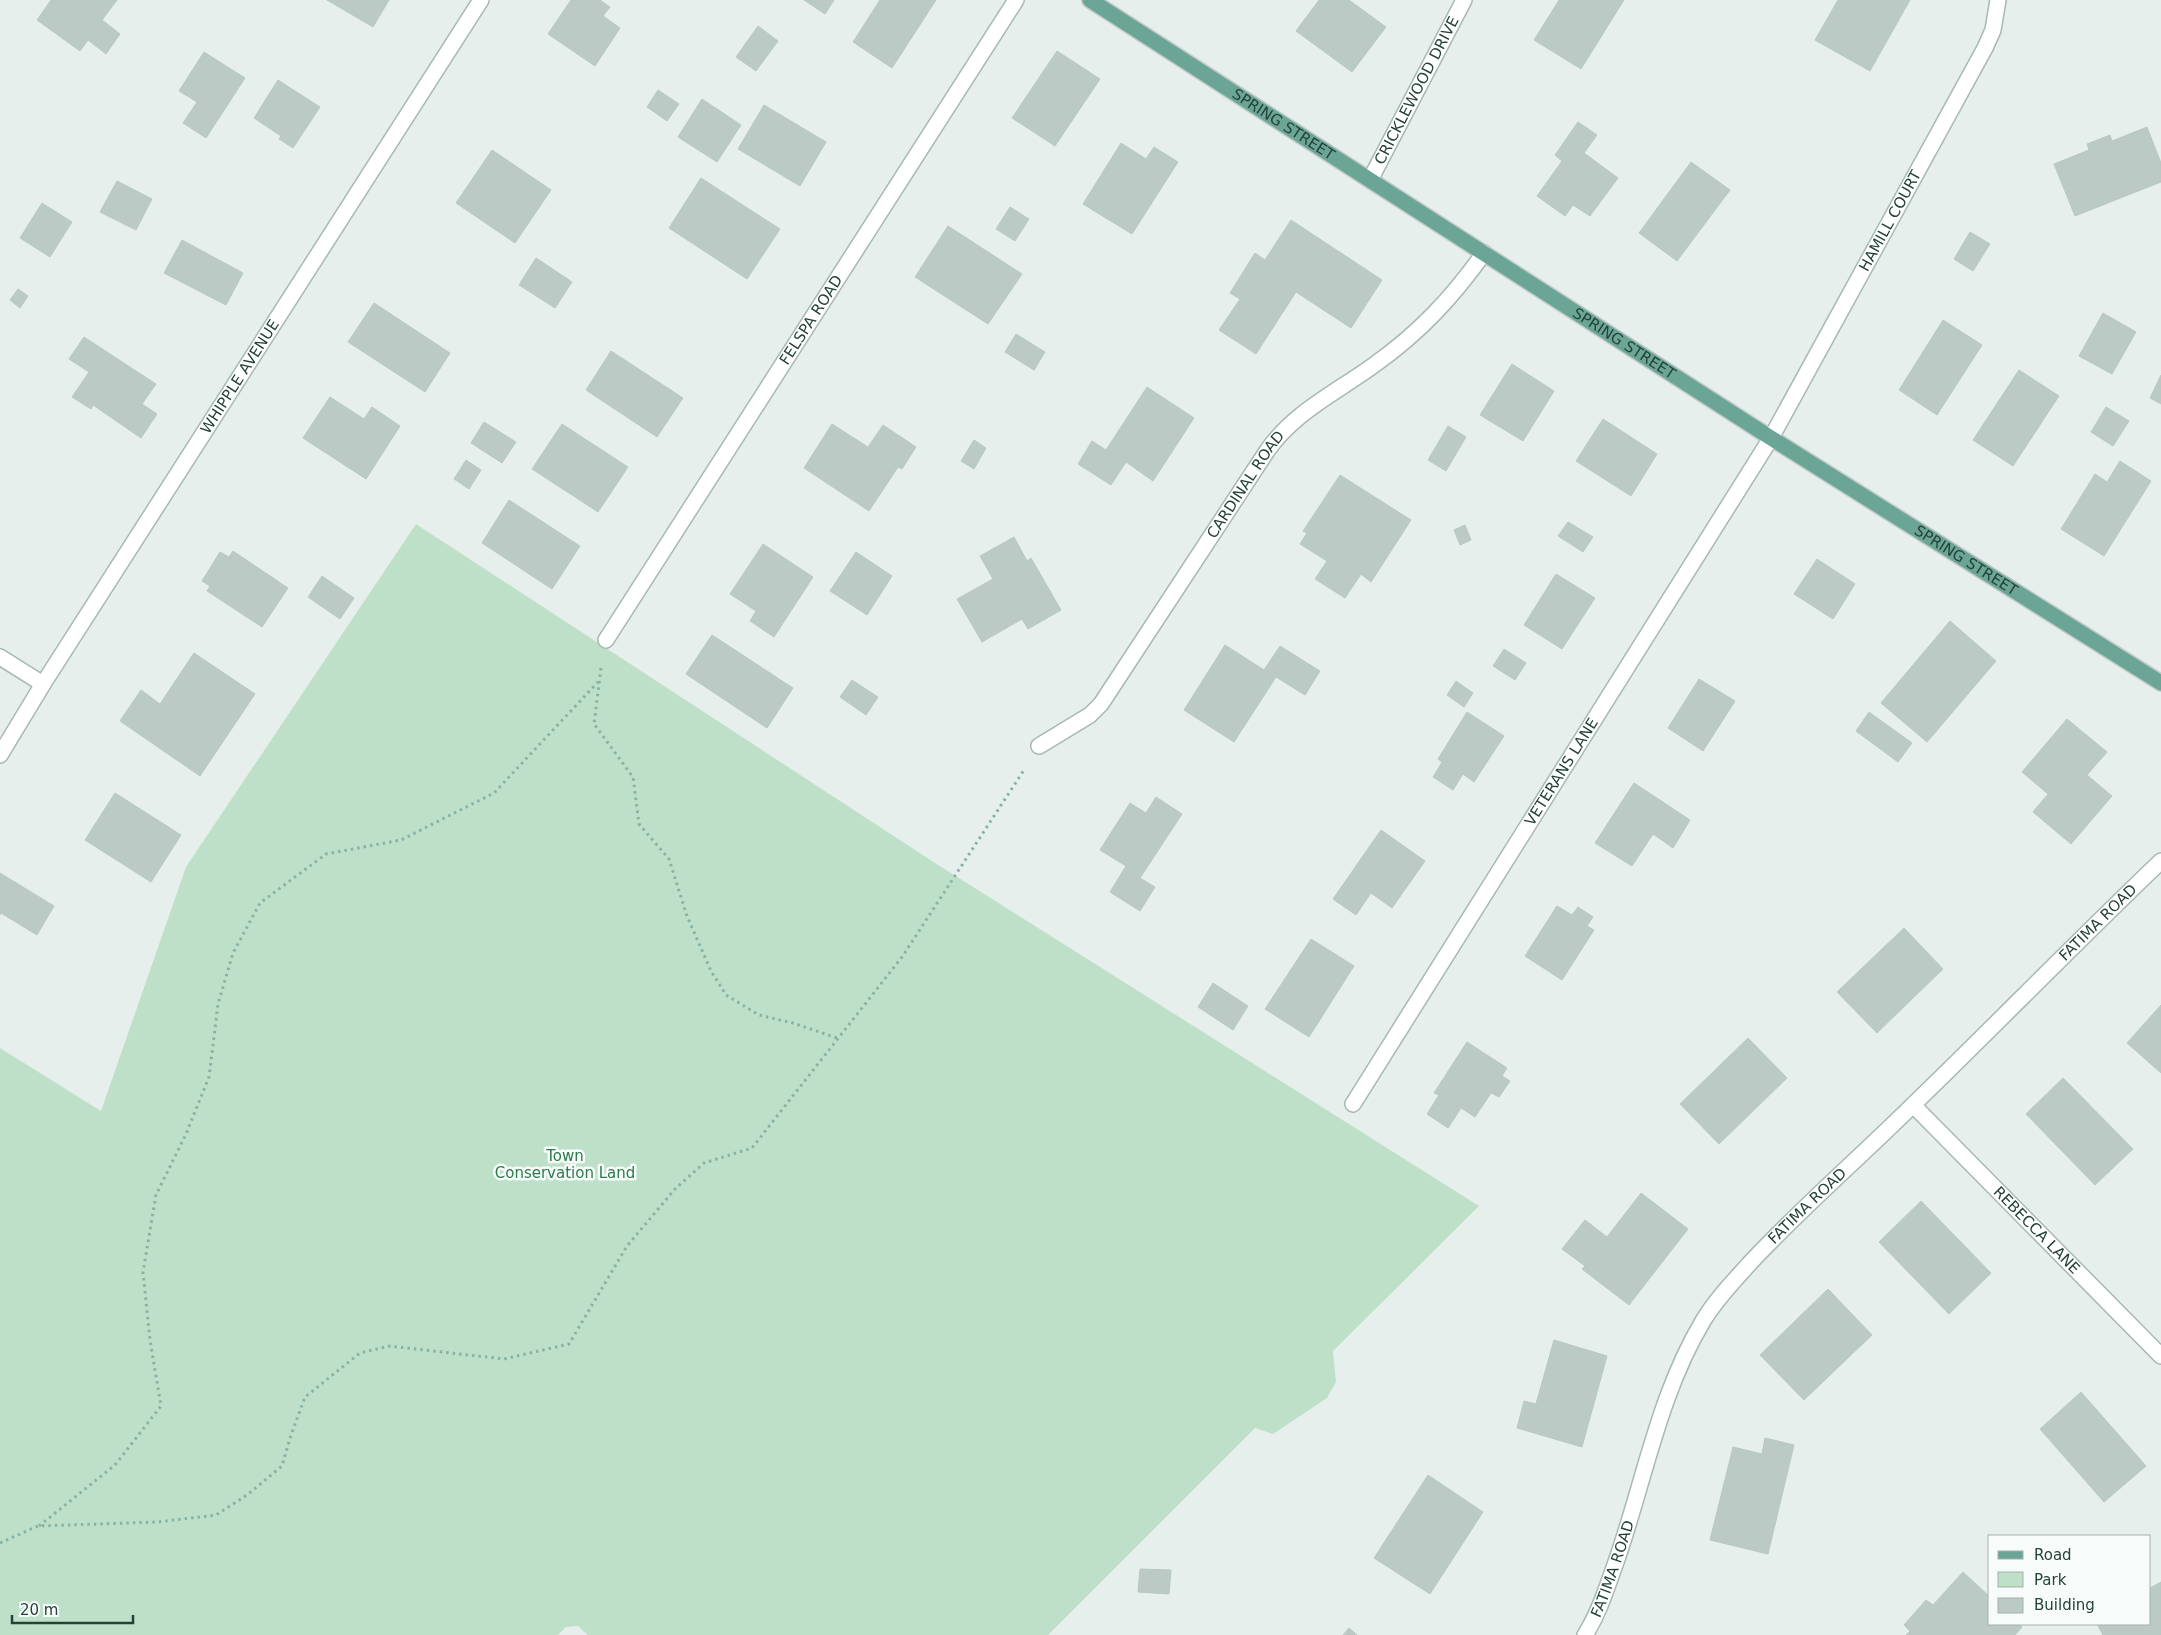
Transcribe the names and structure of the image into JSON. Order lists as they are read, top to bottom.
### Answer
{
  "streets": {
    "main road": ["SPRING STREET"],
    "street": [
      "CRICKLEWOOD DRIVE",
      "HAMILL COURT",
      "FELSPA ROAD",
      "WHIPPLE AVENUE",
      "CARDINAL ROAD",
      "VETERANS LANE",
      "FATIMA ROAD",
      "REBECCA LANE"
    ]
  },
  "crossings": [
    ["CRICKLEWOOD DRIVE", "SPRING STREET"],
    ["SPRING STREET", "HAMILL COURT"],
    ["SPRING STREET", "CARDINAL ROAD"],
    ["SPRING STREET", "VETERANS LANE"],
    ["HAMILL COURT", "VETERANS LANE"],
    ["FATIMA ROAD", "REBECCA LANE"]
  ],
  "parks": ["Town Conservation Land"],
  "legend": ["Road", "Park", "Building"],
  "scale_bar": "20 m"
}
